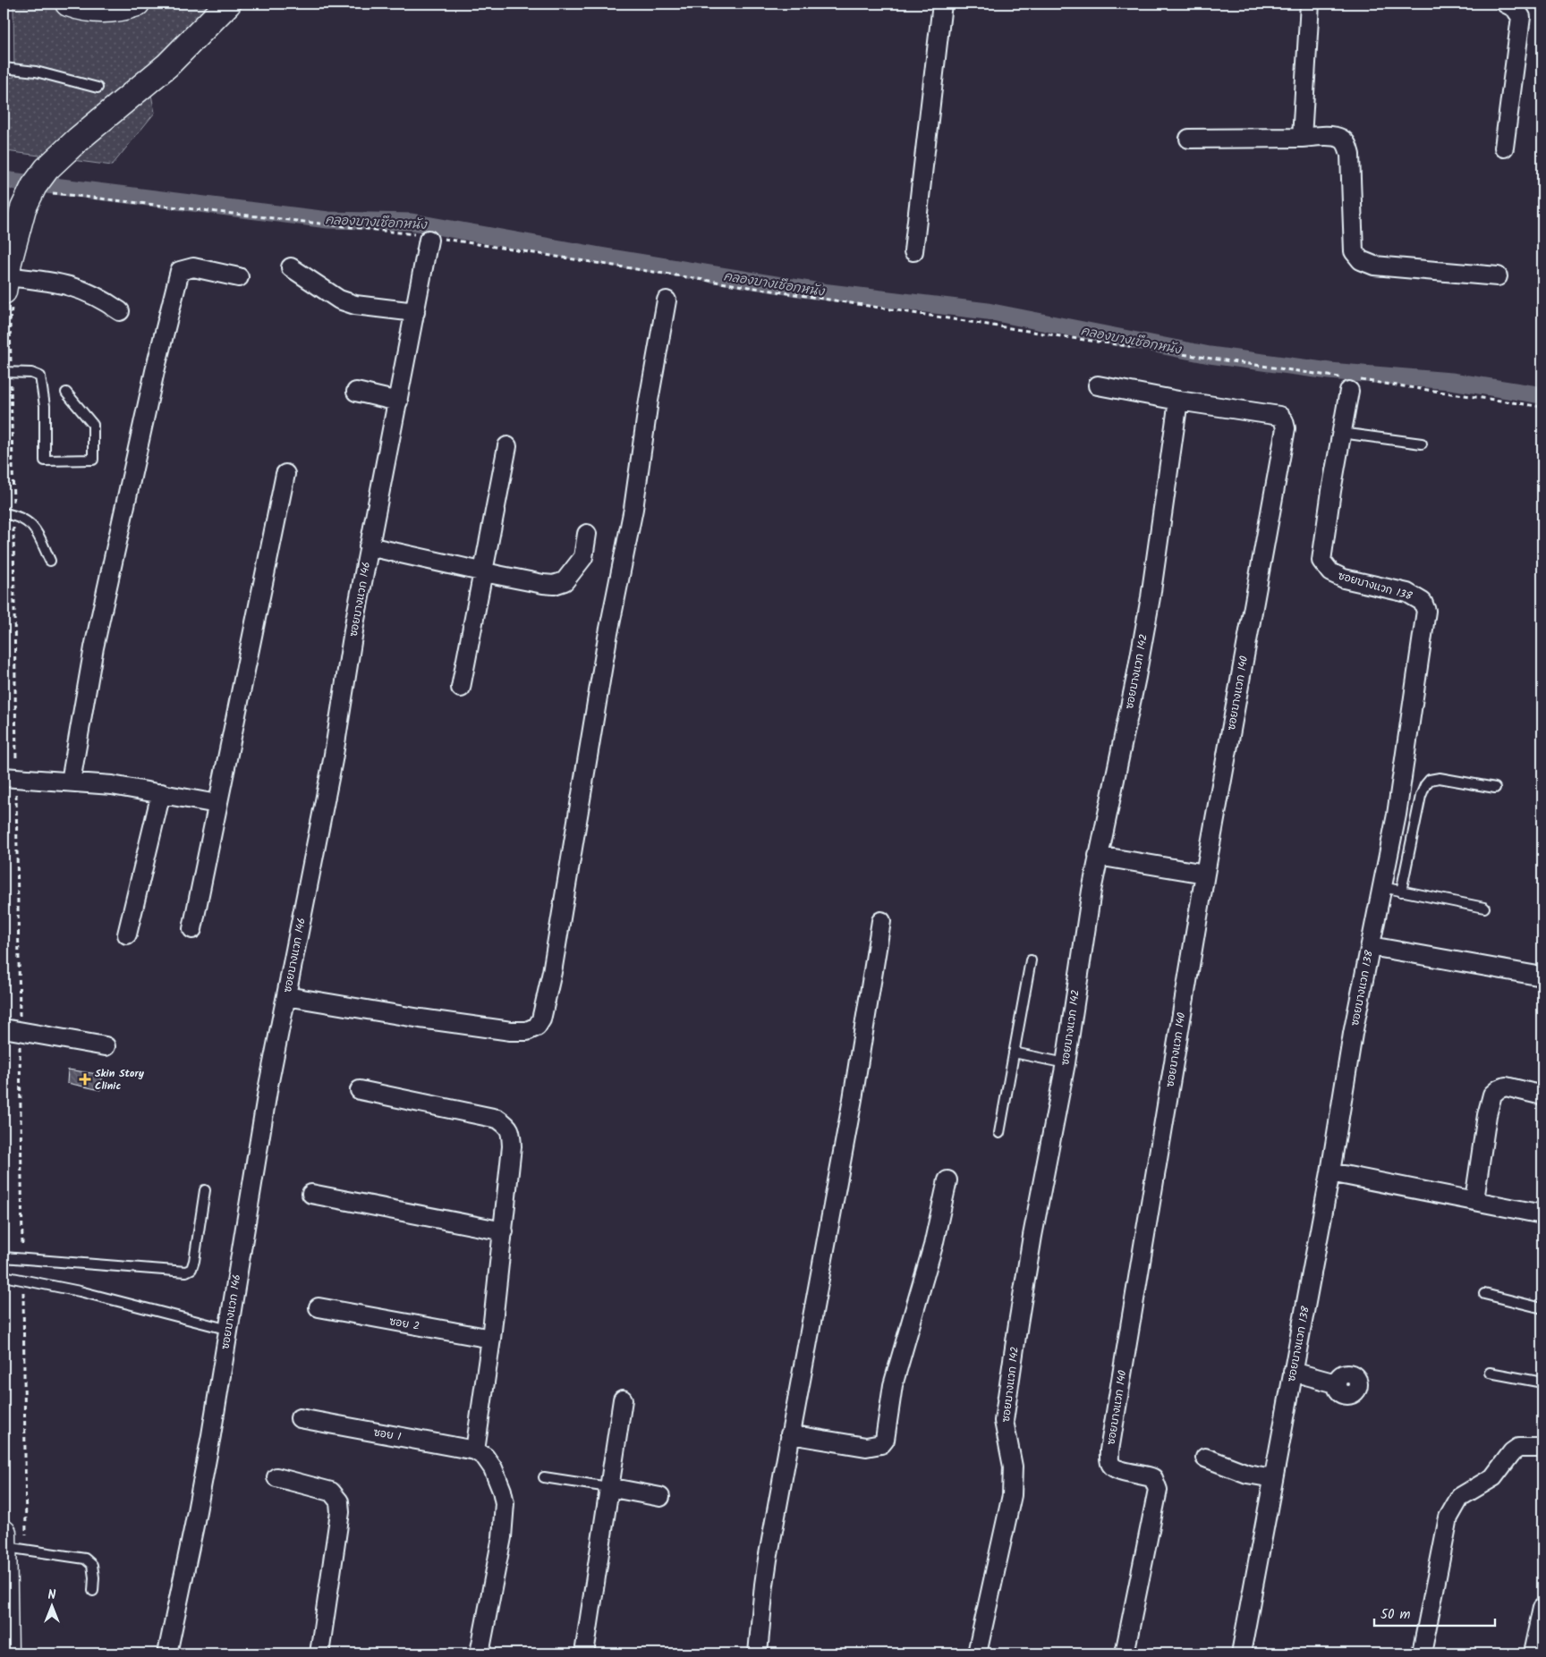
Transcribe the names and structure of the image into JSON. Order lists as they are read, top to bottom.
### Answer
{
  "streets": {
    "street": [
      "ซอยบางแวก 138",
      "ซอยบางแวก 146",
      "ซอยบางแวก 142",
      "ซอยบางแวก 140",
      "ซอย 2",
      "ซอย 1"
    ]
  },
  "crossings": [
    ["ซอยบางแวก 142", "ซอยบางแวก 140"]
  ],
  "water": ["คลองบางเชือกหนัง"],
  "places": {
    "health": ["Skin Story Clinic"]
  },
  "scale_bar": "50 m",
  "north": "top"
}
